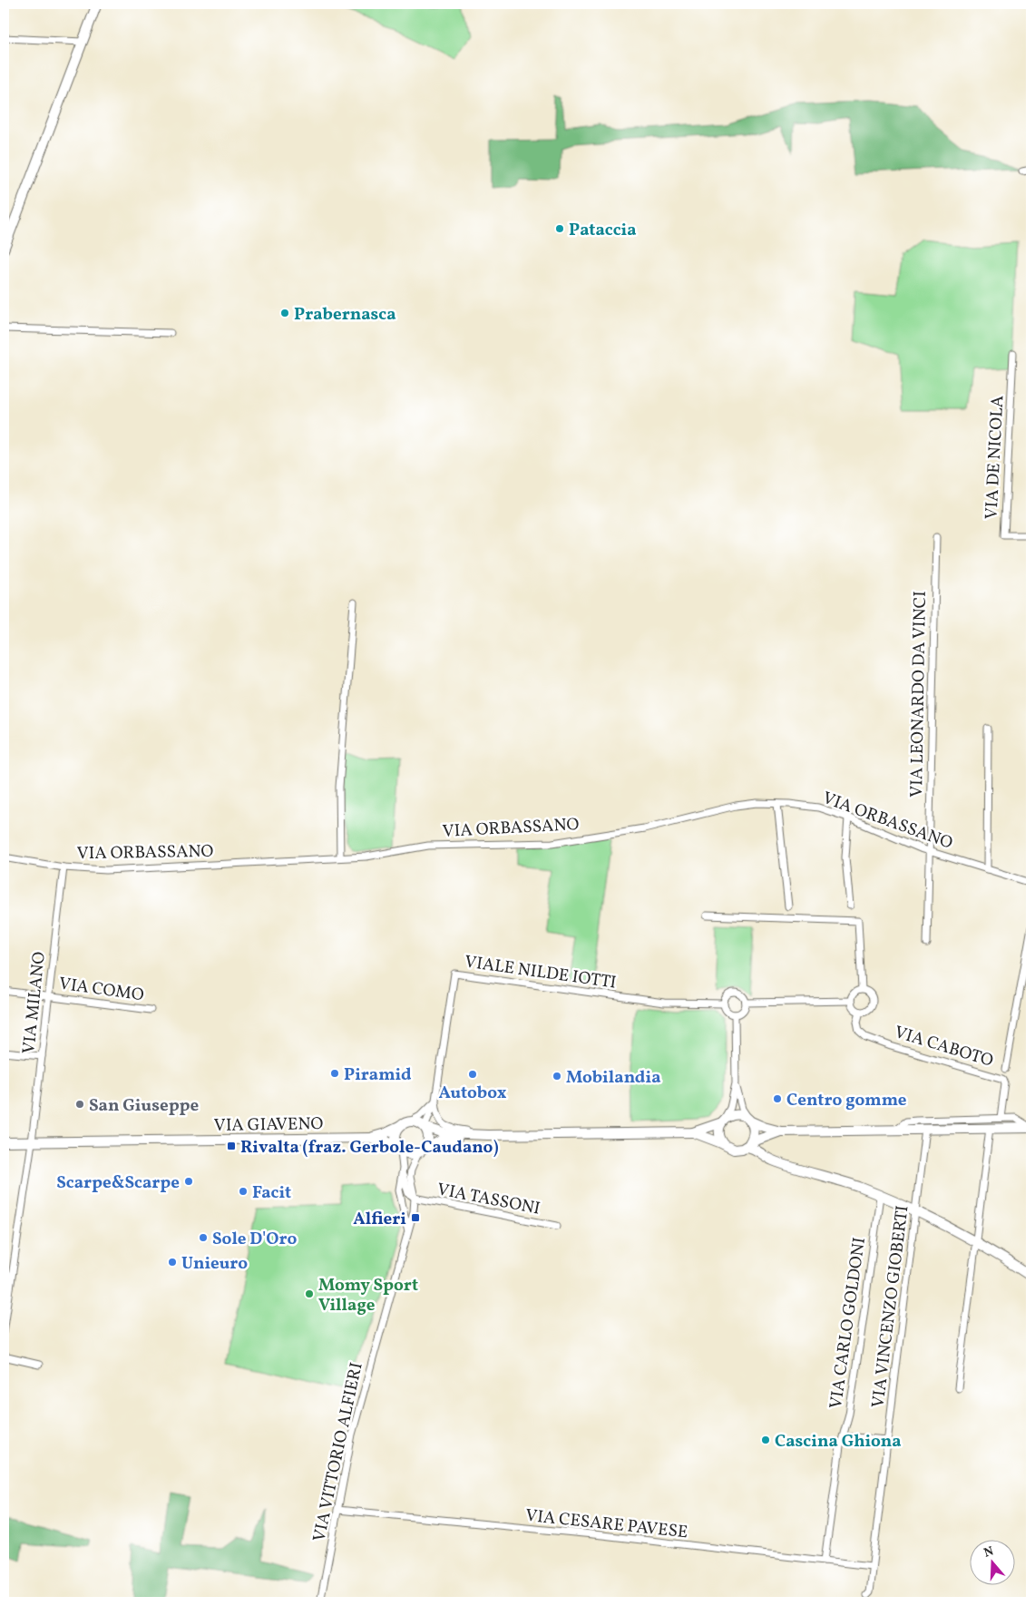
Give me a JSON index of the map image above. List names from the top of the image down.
{
  "streets": {
    "main road": ["VIA GIAVENO"],
    "street": [
      "VIA DE NICOLA",
      "VIA LEONARDO DA VINCI",
      "VIA ORBASSANO",
      "VIALE NILDE IOTTI",
      "VIA COMO",
      "VIA MILANO",
      "VIA CABOTO",
      "VIA TASSONI",
      "VIA VINCENZO GIOBERTI",
      "VIA CARLO GOLDONI",
      "VIA VITTORIO ALFIERI",
      "VIA CESARE PAVESE"
    ]
  },
  "crossings": [
    ["VIA LEONARDO DA VINCI", "VIA ORBASSANO"],
    ["VIA ORBASSANO", "VIA MILANO"],
    ["VIA COMO", "VIA MILANO"],
    ["VIA MILANO", "VIA GIAVENO"],
    ["VIA GIAVENO", "VIA VITTORIO ALFIERI"],
    ["VIA TASSONI", "VIA VITTORIO ALFIERI"],
    ["VIA VINCENZO GIOBERTI", "VIA CESARE PAVESE"],
    ["VIA CARLO GOLDONI", "VIA CESARE PAVESE"],
    ["VIA VITTORIO ALFIERI", "VIA CESARE PAVESE"]
  ],
  "places": {
    "other": [
      "Pataccia",
      "Prabernasca",
      "Piramid",
      "Autobox",
      "Mobilandia",
      "Centro gomme",
      "San Giuseppe",
      "Scarpe&Scarpe",
      "Facit",
      "Sole D'Oro",
      "Unieuro",
      "Momy Sport Village",
      "Cascina Ghiona"
    ],
    "transit": ["Rivalta (fraz. Gerbole-Caudano)", "Alfieri"]
  },
  "north": "top"
}
